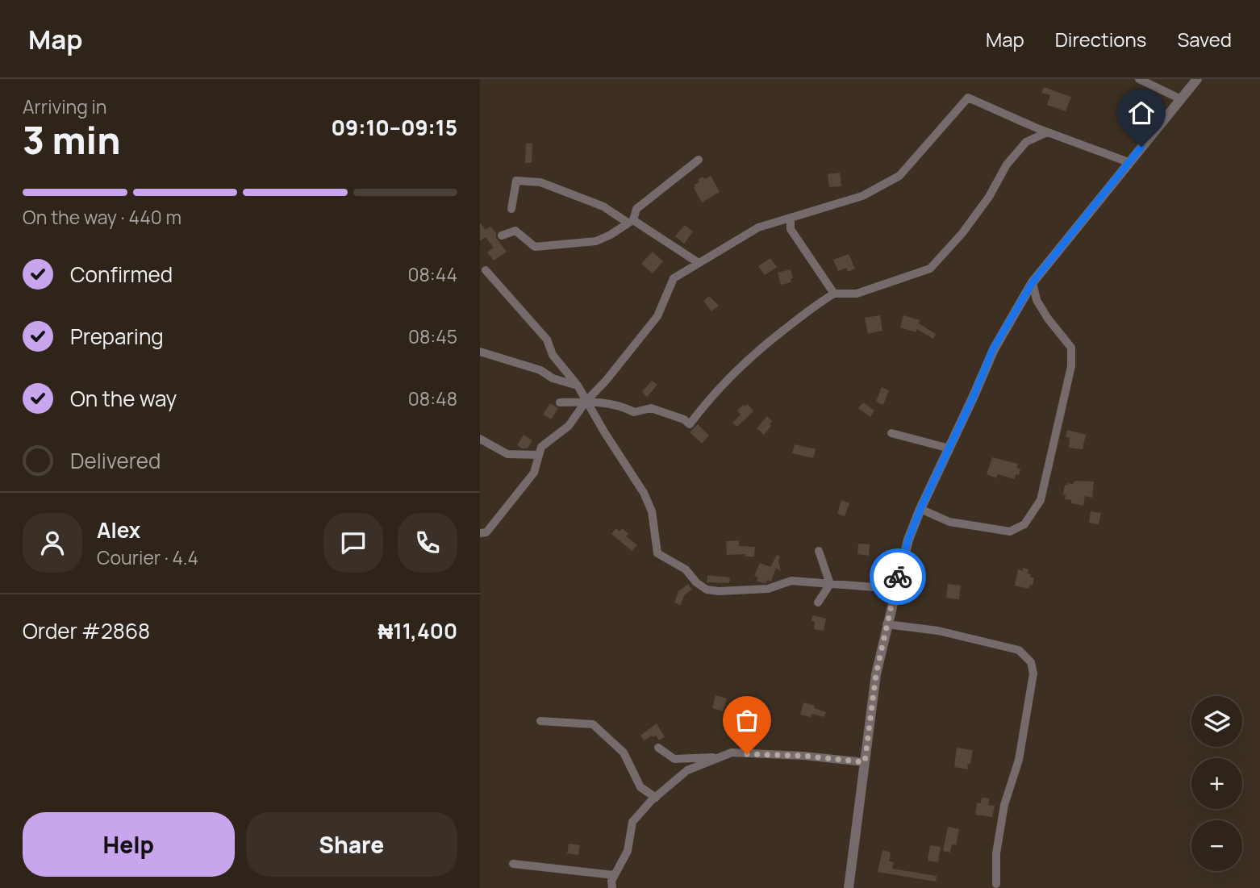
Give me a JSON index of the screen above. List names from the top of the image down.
{
  "page": {
    "header": "Map",
    "nav": ["Map", "Directions", "Saved"],
    "heading": ["3 min", "Arriving in", "09:10–09:15"],
    "panel": [
      "Alex",
      "Courier · 4.4",
      "Order #2868",
      "₦11,400"
    ],
    "bar": "On the way · 440 m",
    "list": [
      ["Confirmed", "08:44"],
      ["Preparing", "08:45"],
      ["On the way", "08:48"],
      "Delivered"
    ],
    "map_buttons": ["+", "−"],
    "buttons": ["Help", "Share"]
  }
}
